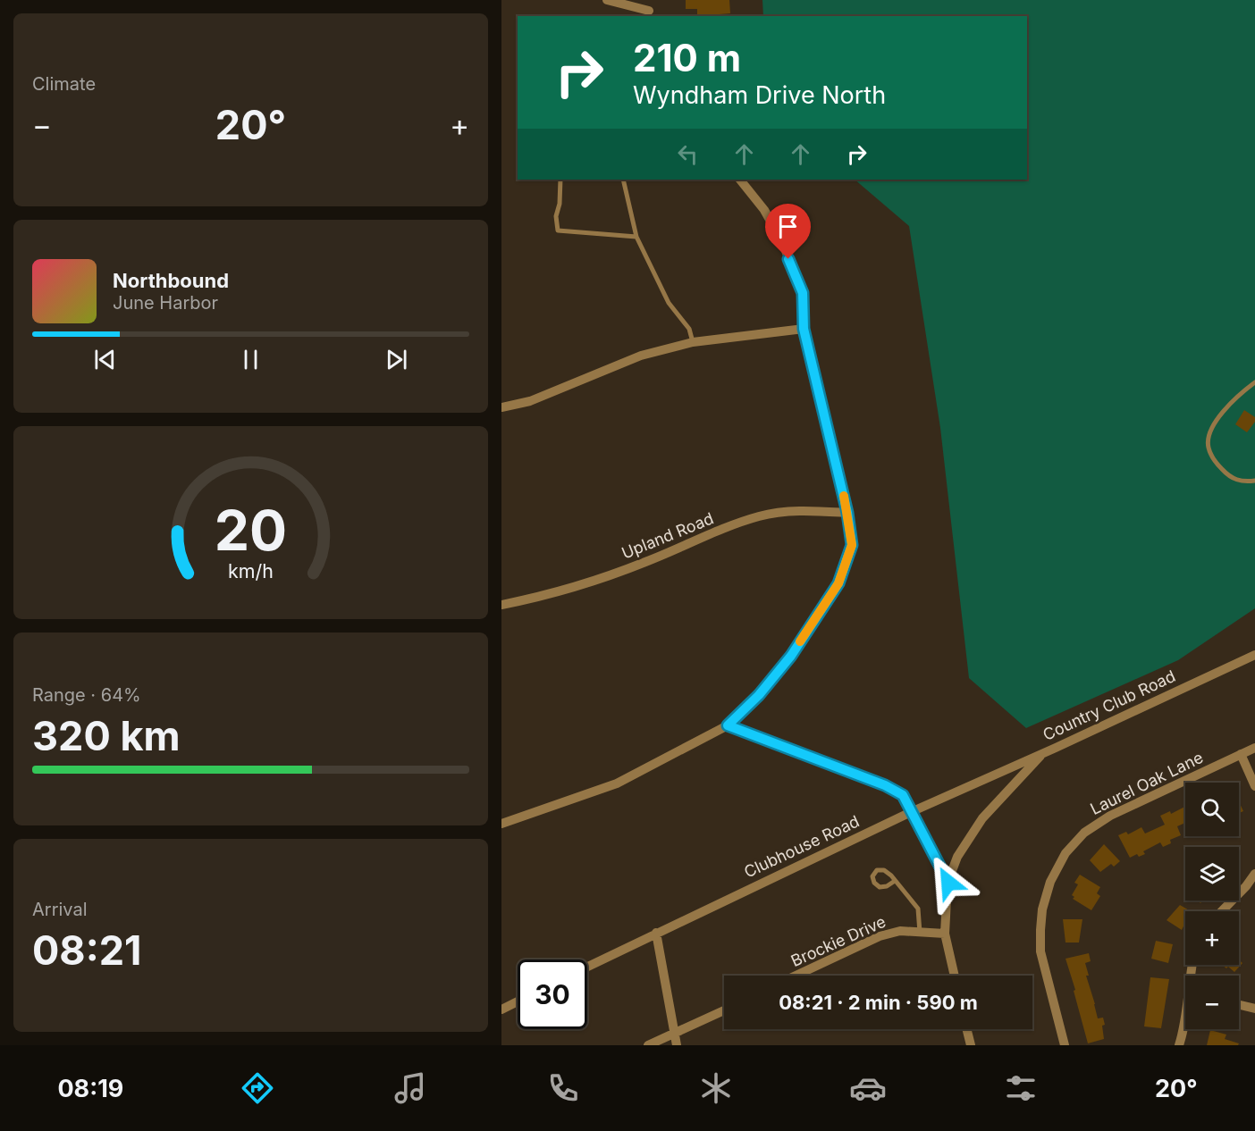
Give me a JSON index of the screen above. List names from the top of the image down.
{
  "streets": {
    "street": [
      "Upland Road",
      "Country Club Road",
      "Laurel Oak Lane",
      "Clubhouse Road",
      "Brockie Drive"
    ]
  },
  "crossings": [
    ["Country Club Road", "Clubhouse Road"],
    ["Country Club Road", "Brockie Drive"]
  ],
  "page": {
    "tile": [
      "Climate",
      ["Range · 64%", "320 km"],
      ["Arrival", "08:21"]
    ],
    "turn": ["210 m", "Wyndham Drive North"],
    "heat": ["−", "20°", "+"],
    "song": ["Northbound", "June Harbor"],
    "map_buttons": ["+", "−"],
    "limit": "30",
    "trip": "08:21 · 2 min · 590 m",
    "tabs": ["08:19", "20°"],
    "gauge": ["20", "km/h"]
  }
}
